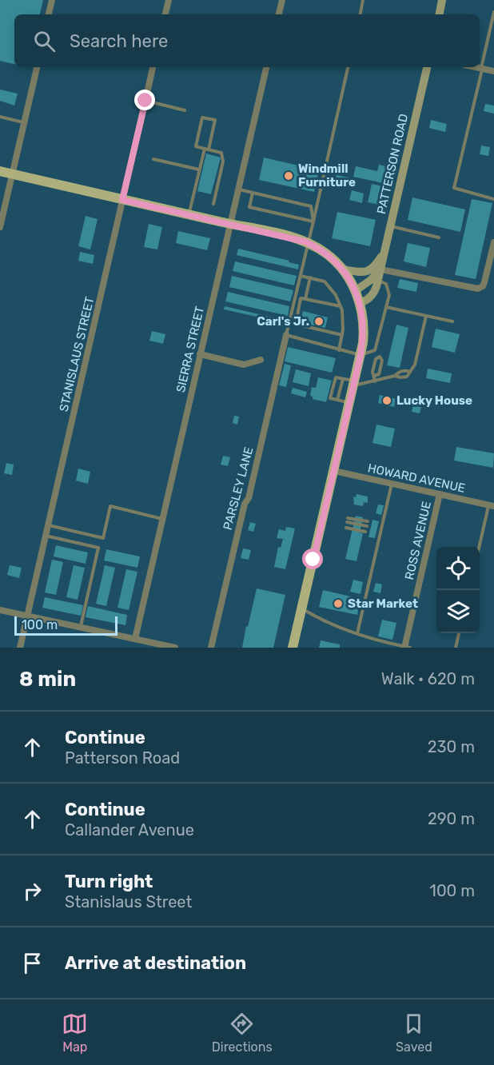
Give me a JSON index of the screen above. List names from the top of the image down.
{
  "streets": {
    "main road": ["PATTERSON ROAD"],
    "street": [
      "SIERRA STREET",
      "STANISLAUS STREET",
      "HOWARD AVENUE",
      "PARSLEY LANE",
      "ROSS AVENUE"
    ]
  },
  "crossings": [
    ["HOWARD AVENUE", "ROSS AVENUE"]
  ],
  "places": [
    "Windmill Furniture",
    "Carl's Jr.",
    "Lucky House",
    "Star Market"
  ],
  "scale_bar": "100 m",
  "page": {
    "search": "Search here",
    "scale": "100 m",
    "heading": ["8 min", "Walk · 620 m"],
    "list": [
      ["Continue", "Patterson Road", "230 m"],
      ["Continue", "Callander Avenue", "290 m"],
      ["Turn right", "Stanislaus Street", "100 m"],
      "Arrive at destination"
    ],
    "nav": ["Map", "Directions", "Saved"]
  }
}
